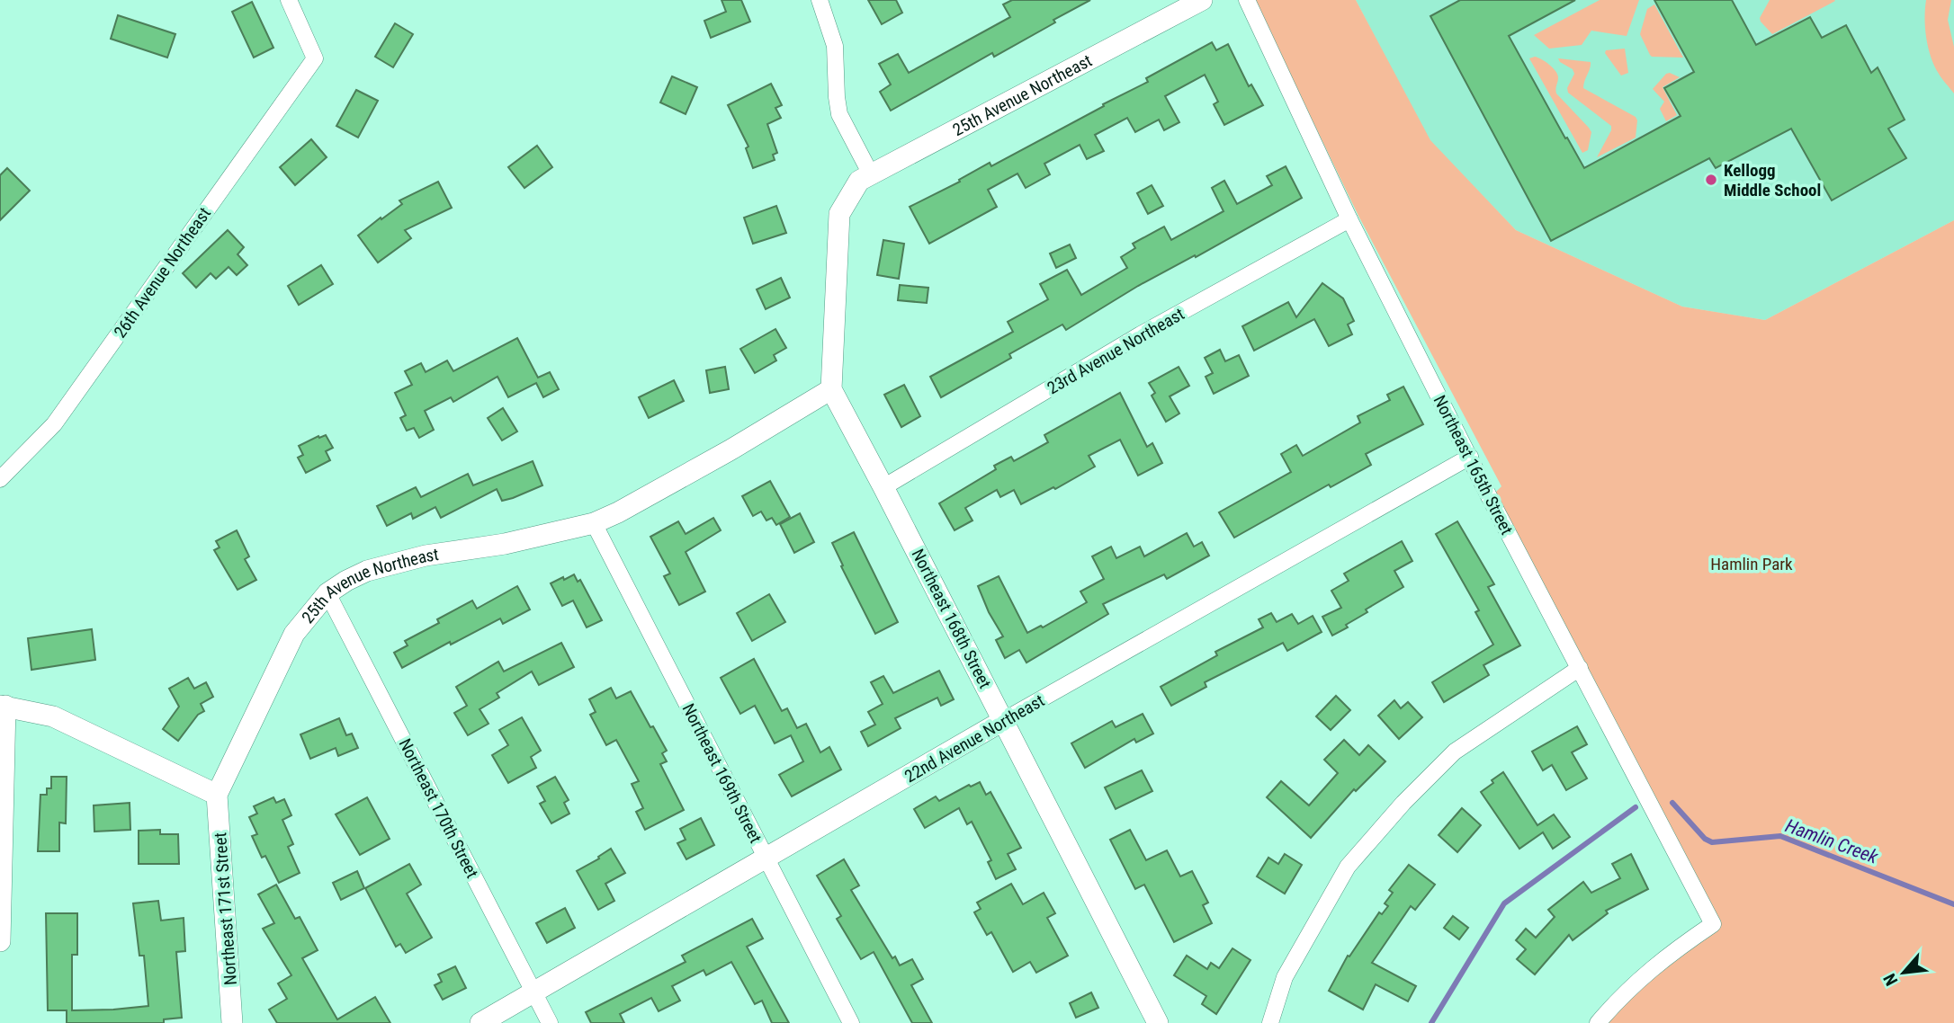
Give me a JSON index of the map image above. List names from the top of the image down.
{
  "streets": {
    "street": [
      "25th Avenue Northeast",
      "26th Avenue Northeast",
      "23rd Avenue Northeast",
      "Northeast 165th Street",
      "Northeast 168th Street",
      "22nd Avenue Northeast",
      "Northeast 169th Street",
      "Northeast 170th Street",
      "Northeast 171st Street"
    ]
  },
  "crossings": [
    ["25th Avenue Northeast", "Northeast 168th Street"],
    ["25th Avenue Northeast", "Northeast 169th Street"],
    ["25th Avenue Northeast", "Northeast 170th Street"],
    ["25th Avenue Northeast", "Northeast 171st Street"],
    ["23rd Avenue Northeast", "Northeast 165th Street"],
    ["23rd Avenue Northeast", "Northeast 168th Street"],
    ["Northeast 165th Street", "22nd Avenue Northeast"],
    ["Northeast 168th Street", "22nd Avenue Northeast"],
    ["22nd Avenue Northeast", "Northeast 169th Street"],
    ["22nd Avenue Northeast", "Northeast 170th Street"]
  ],
  "water": ["Hamlin Creek"],
  "parks": ["Hamlin Park"],
  "places": ["Kellogg Middle School"],
  "north": "bottom left"
}
